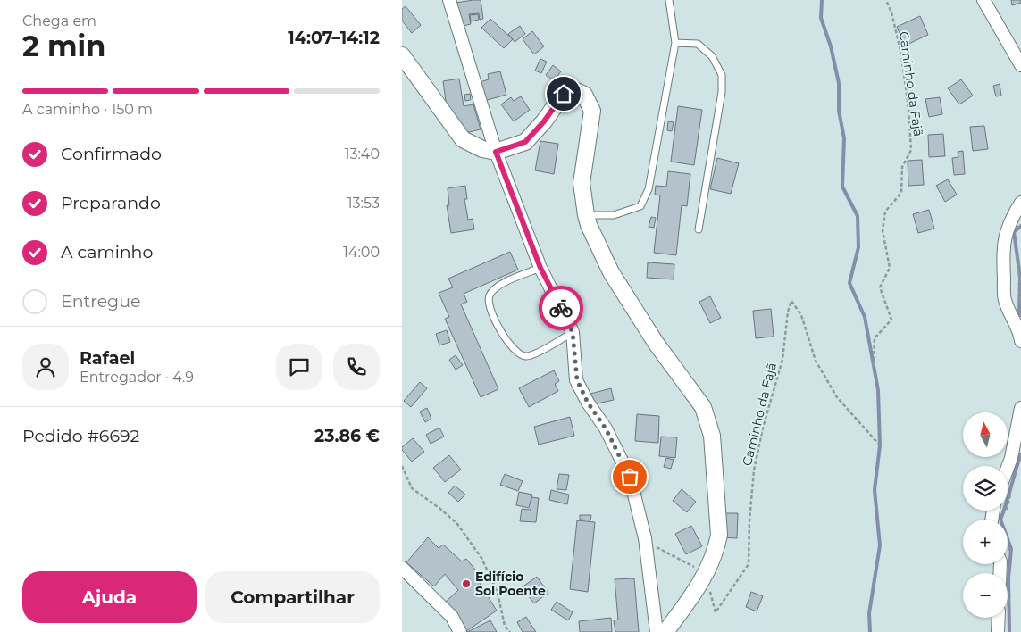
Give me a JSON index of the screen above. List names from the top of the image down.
{
  "streets": {
    "path": ["Caminho da Fajã"]
  },
  "places": ["Edifício Sol Poente"],
  "north": "top",
  "page": {
    "heading": ["2 min", "Chega em", "14:07–14:12"],
    "panel": [
      "Rafael",
      "Entregador · 4.9",
      "Pedido #6692",
      "23.86 €"
    ],
    "bar": "A caminho · 150 m",
    "list": [
      ["Confirmado", "13:40"],
      ["Preparando", "13:53"],
      ["A caminho", "14:00"],
      "Entregue"
    ],
    "map_buttons": ["+", "−"],
    "buttons": ["Ajuda", "Compartilhar"]
  }
}
